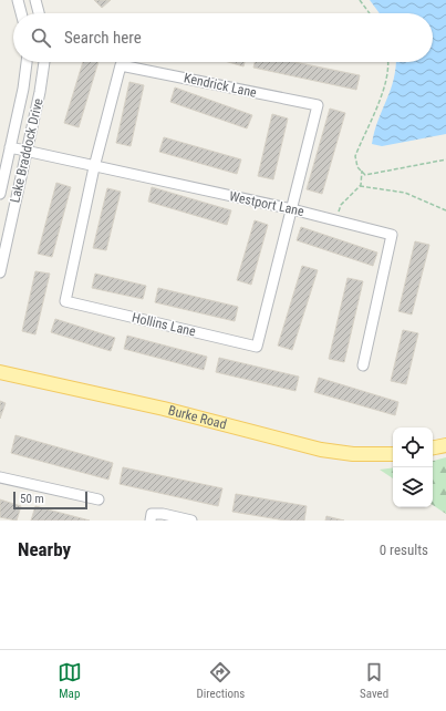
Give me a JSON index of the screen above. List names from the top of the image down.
{
  "streets": {
    "main road": ["Burke Road"],
    "street": [
      "Kendrick Lane",
      "Lake Braddock Drive",
      "Westport Lane",
      "Hollins Lane"
    ]
  },
  "crossings": [
    ["Kendrick Lane", "Westport Lane"],
    ["Kendrick Lane", "Hollins Lane"],
    ["Lake Braddock Drive", "Westport Lane"],
    ["Westport Lane", "Hollins Lane"]
  ],
  "scale_bar": "50 m",
  "page": {
    "search": "Search here",
    "scale": "50 m",
    "heading": ["Nearby", "0 results"],
    "nav": ["Map", "Directions", "Saved"]
  }
}
